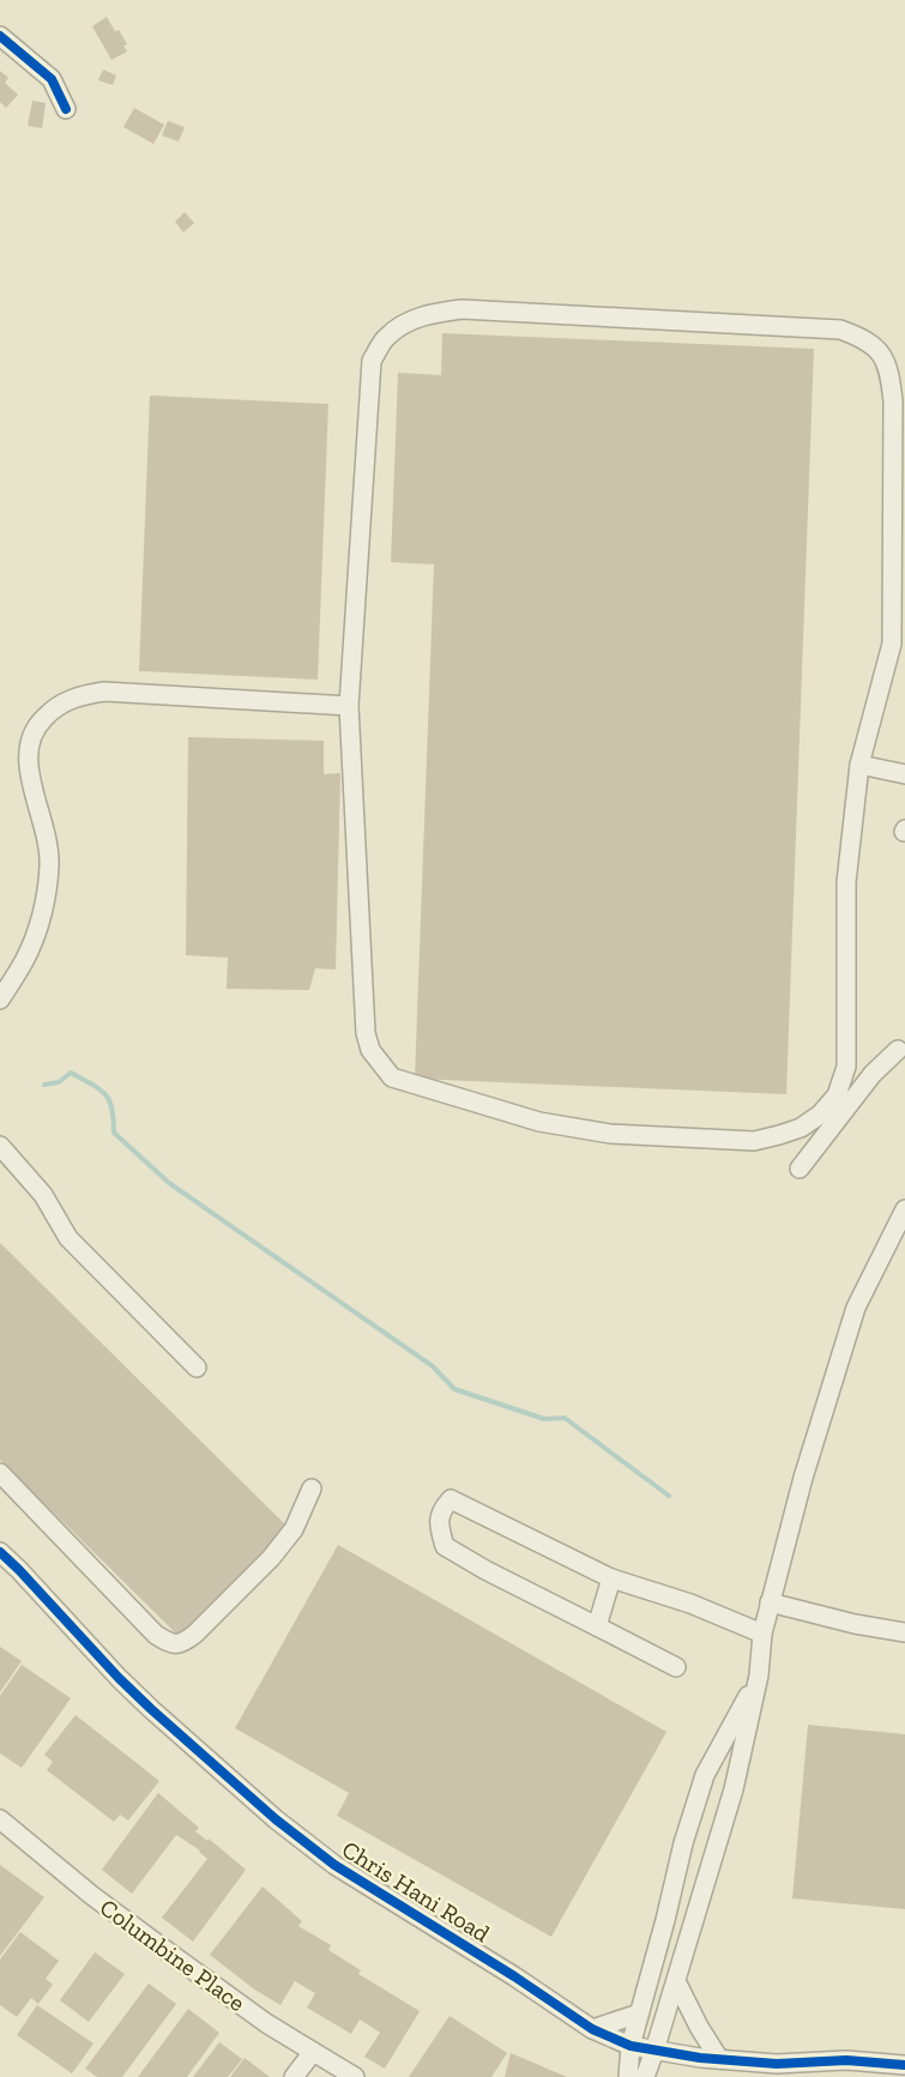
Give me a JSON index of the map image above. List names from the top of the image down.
{
  "streets": {
    "street": ["Chris Hani Road", "Columbine Place"]
  }
}
